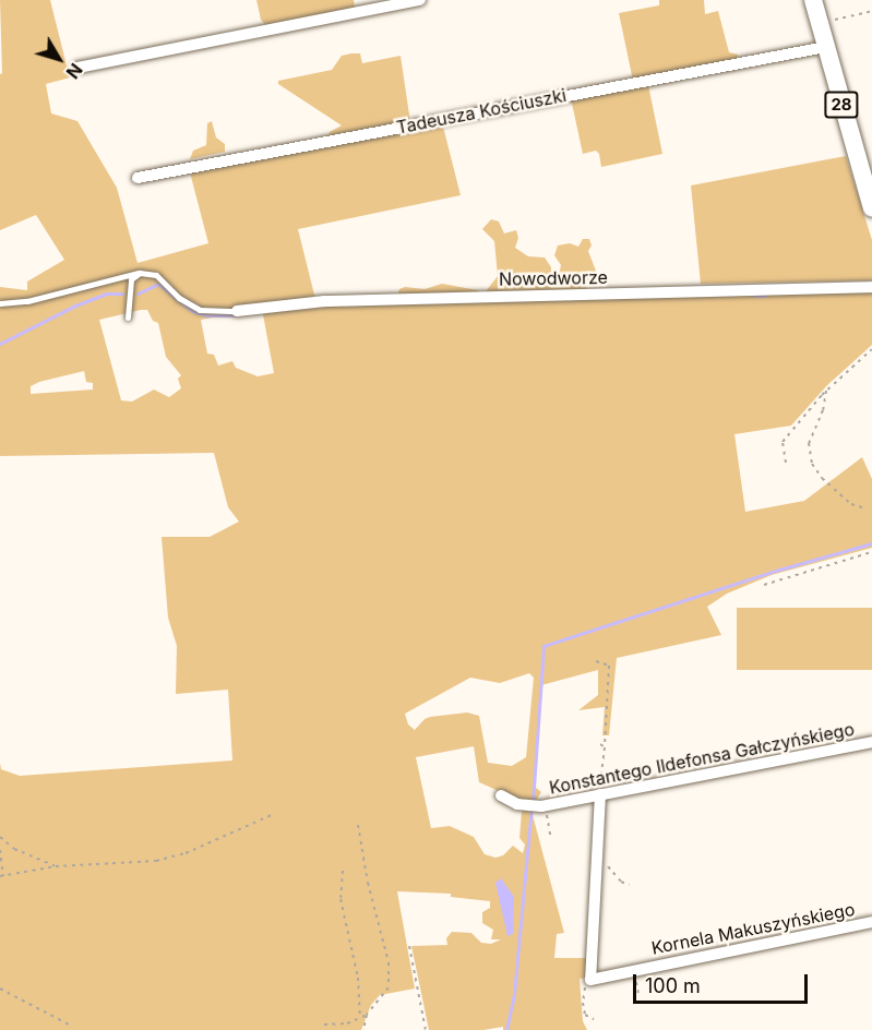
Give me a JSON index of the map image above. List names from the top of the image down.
{
  "streets": {
    "main road": ["28"],
    "street": [
      "Tadeusza Kościuszki",
      "Nowodworze",
      "Konstantego Ildefonsa Gałczyńskiego",
      "Kornela Makuszyńskiego"
    ]
  },
  "crossings": [
    ["28", "Tadeusza Kościuszki"]
  ],
  "scale_bar": "100 m",
  "north": "bottom right"
}
